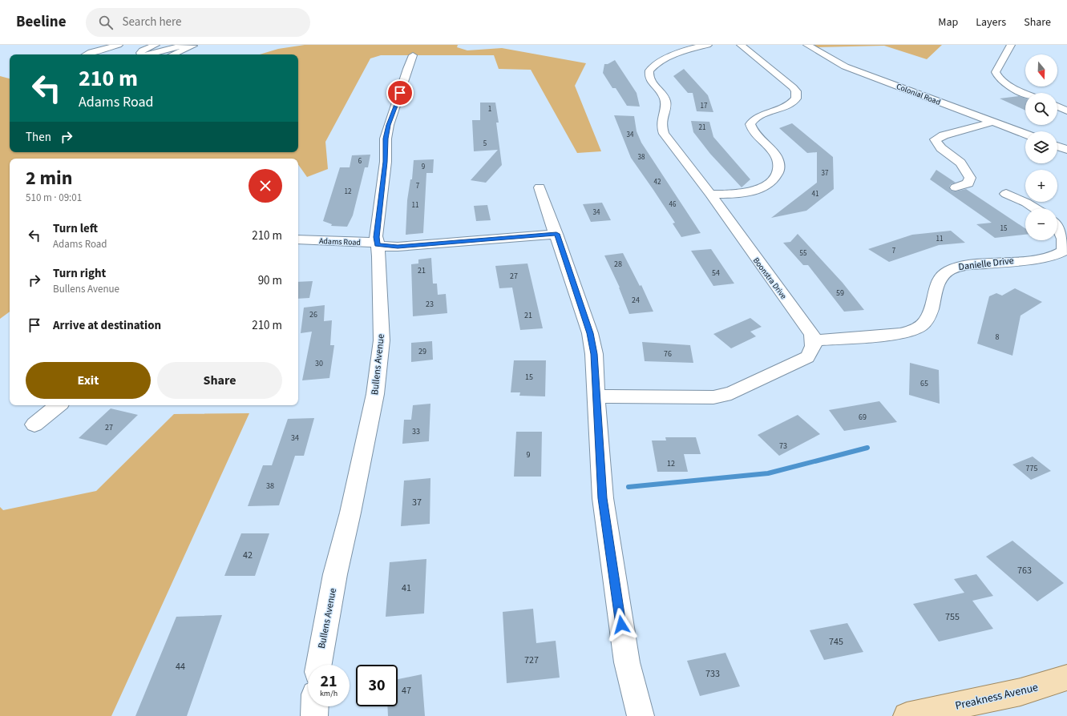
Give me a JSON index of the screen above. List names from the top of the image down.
{
  "streets": {
    "main road": ["Preakness Avenue"],
    "street": [
      "Colonial Road",
      "Adams Road",
      "Danielle Drive",
      "Boonstra Drive",
      "Bullens Avenue"
    ]
  },
  "crossings": [
    ["Adams Road", "Bullens Avenue"],
    ["Danielle Drive", "Boonstra Drive"]
  ],
  "house_numbers": [
    "17",
    "1",
    "21",
    "34",
    "5",
    "38",
    "6",
    "9",
    "37",
    "42",
    "7",
    "12",
    "41",
    "46",
    "11",
    "34",
    "15",
    "11",
    "7",
    "55",
    "28",
    "21",
    "54",
    "27",
    "59",
    "24",
    "23",
    "26",
    "21",
    "8",
    "29",
    "76",
    "30",
    "15",
    "65",
    "69",
    "27",
    "33",
    "34",
    "73",
    "9",
    "12",
    "775",
    "38",
    "37",
    "42",
    "763",
    "41",
    "755",
    "745",
    "727",
    "44",
    "733",
    "47"
  ],
  "north": "bottom",
  "page": {
    "header": "Beeline",
    "search": "Search here",
    "nav": ["Map", "Layers", "Share"],
    "map_buttons": ["+", "−"],
    "turn": ["210 m", "Adams Road"],
    "then": "Then",
    "heading": ["2 min", "510 m · 09:01"],
    "list": [
      {
        "name": "Turn left",
        "note": "Adams Road",
        "value": "210 m"
      },
      {
        "name": "Turn right",
        "note": "Bullens Avenue",
        "value": "90 m"
      },
      {
        "name": "Arrive at destination",
        "value": "210 m"
      }
    ],
    "buttons": ["Exit", "Share"],
    "speed": "21 km/h",
    "limit": "30"
  }
}
